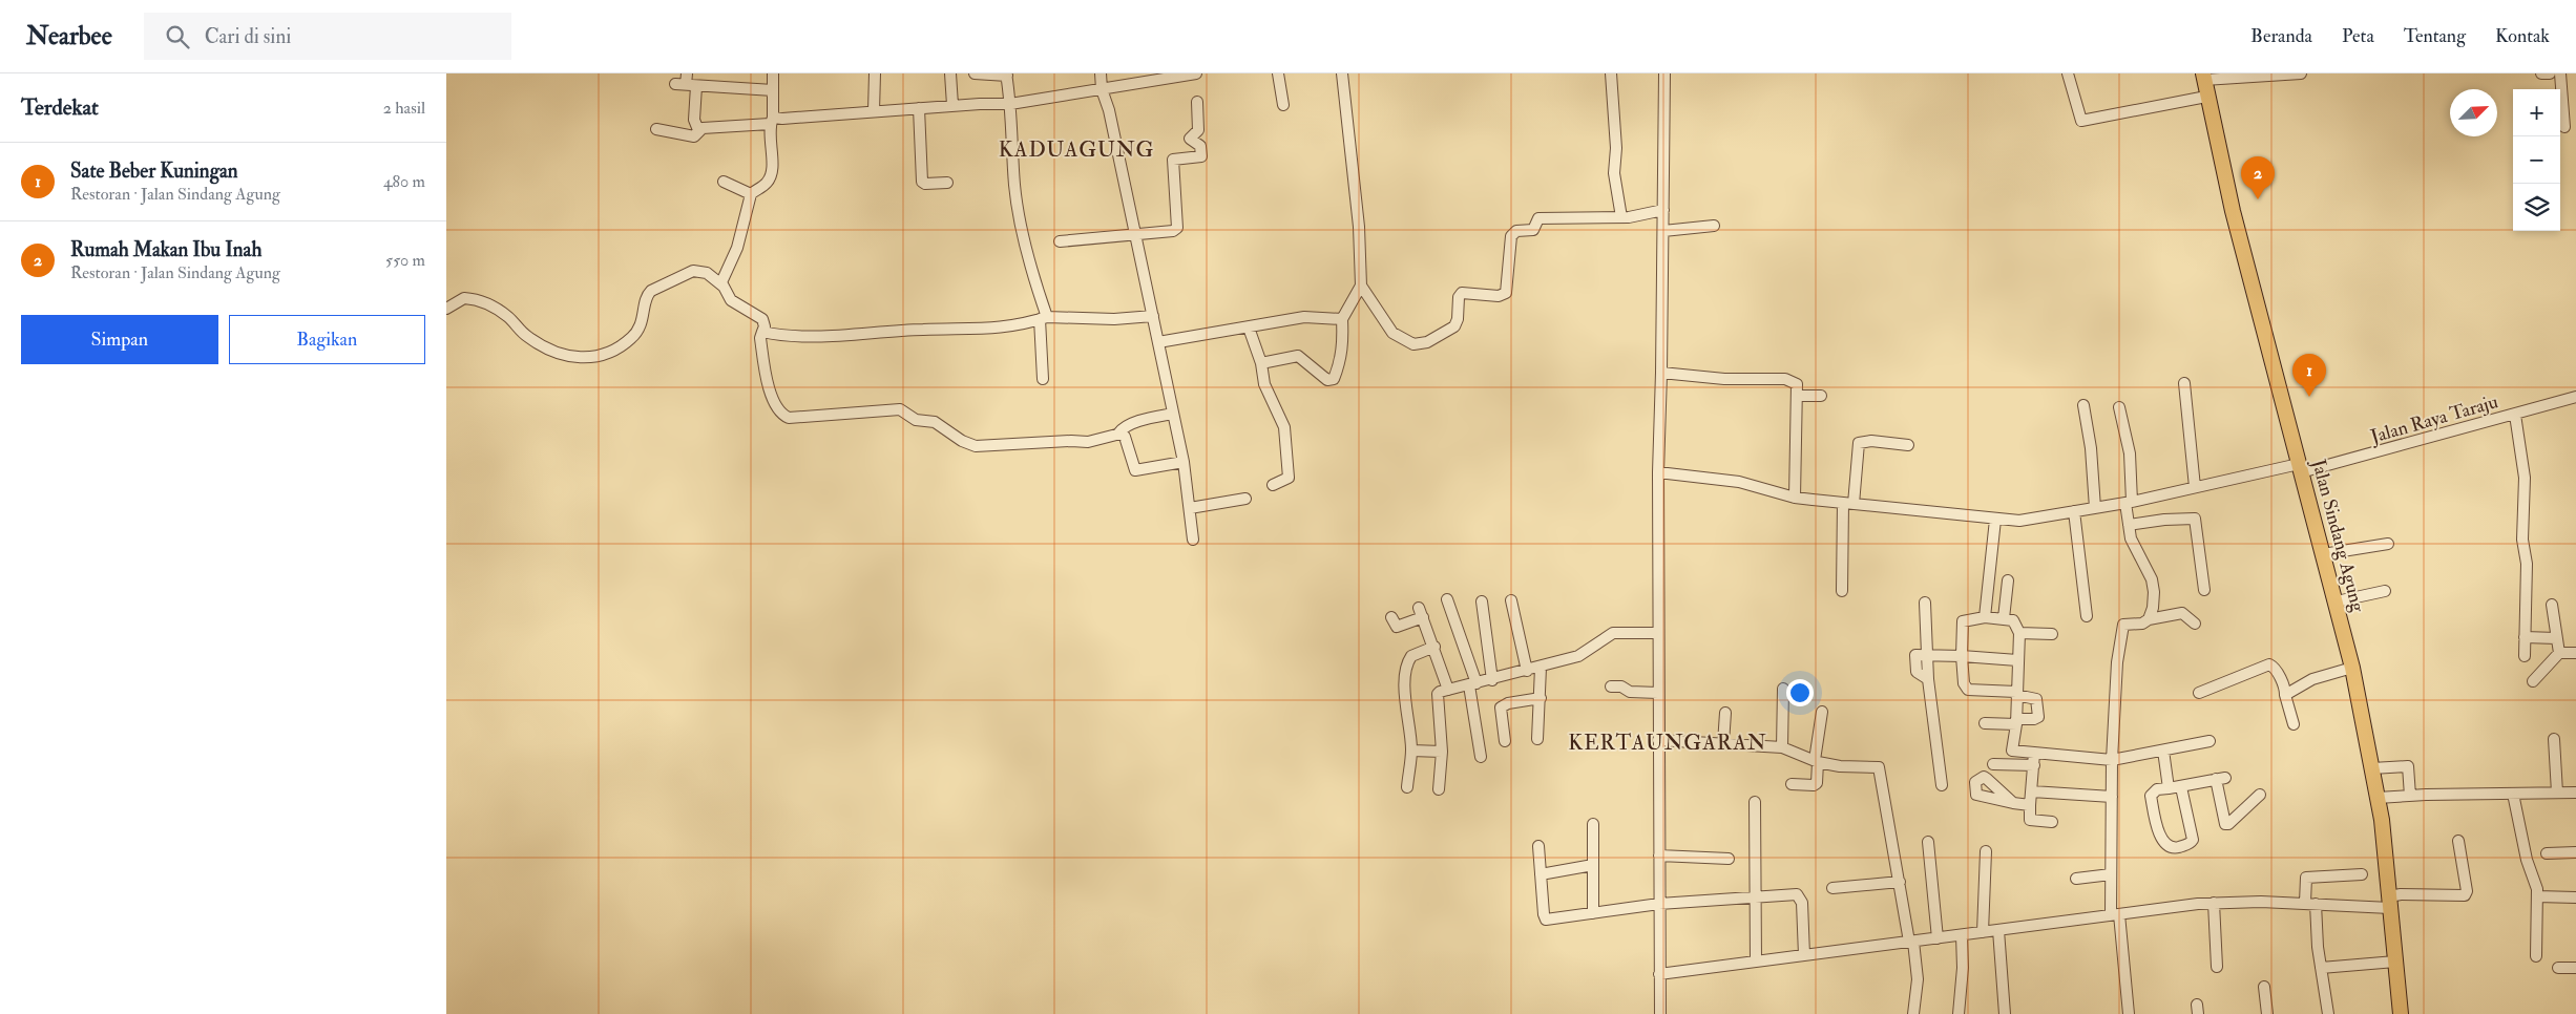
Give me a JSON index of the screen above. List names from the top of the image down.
{
  "streets": {
    "main road": ["Jalan Sindang Agung"],
    "street": ["Jalan Raya Taraju"]
  },
  "crossings": [
    ["Jalan Raya Taraju", "Jalan Sindang Agung"]
  ],
  "districts": ["KADUAGUNG", "KERTAUNGARAN"],
  "north": "top right",
  "page": {
    "header": "Nearbee",
    "search": "Cari di sini",
    "nav": [
      "Beranda",
      "Peta",
      "Tentang",
      "Kontak"
    ],
    "heading": ["Terdekat", "2 hasil"],
    "map_buttons": ["+", "−"],
    "list": [
      {
        "mark": "1",
        "name": "Sate Beber Kuningan",
        "note": "Restoran · Jalan Sindang Agung",
        "value": "480 m"
      },
      {
        "mark": "2",
        "name": "Rumah Makan Ibu Inah",
        "note": "Restoran · Jalan Sindang Agung",
        "value": "550 m"
      }
    ],
    "pins": ["2", "1"],
    "buttons": ["Simpan", "Bagikan"]
  }
}
